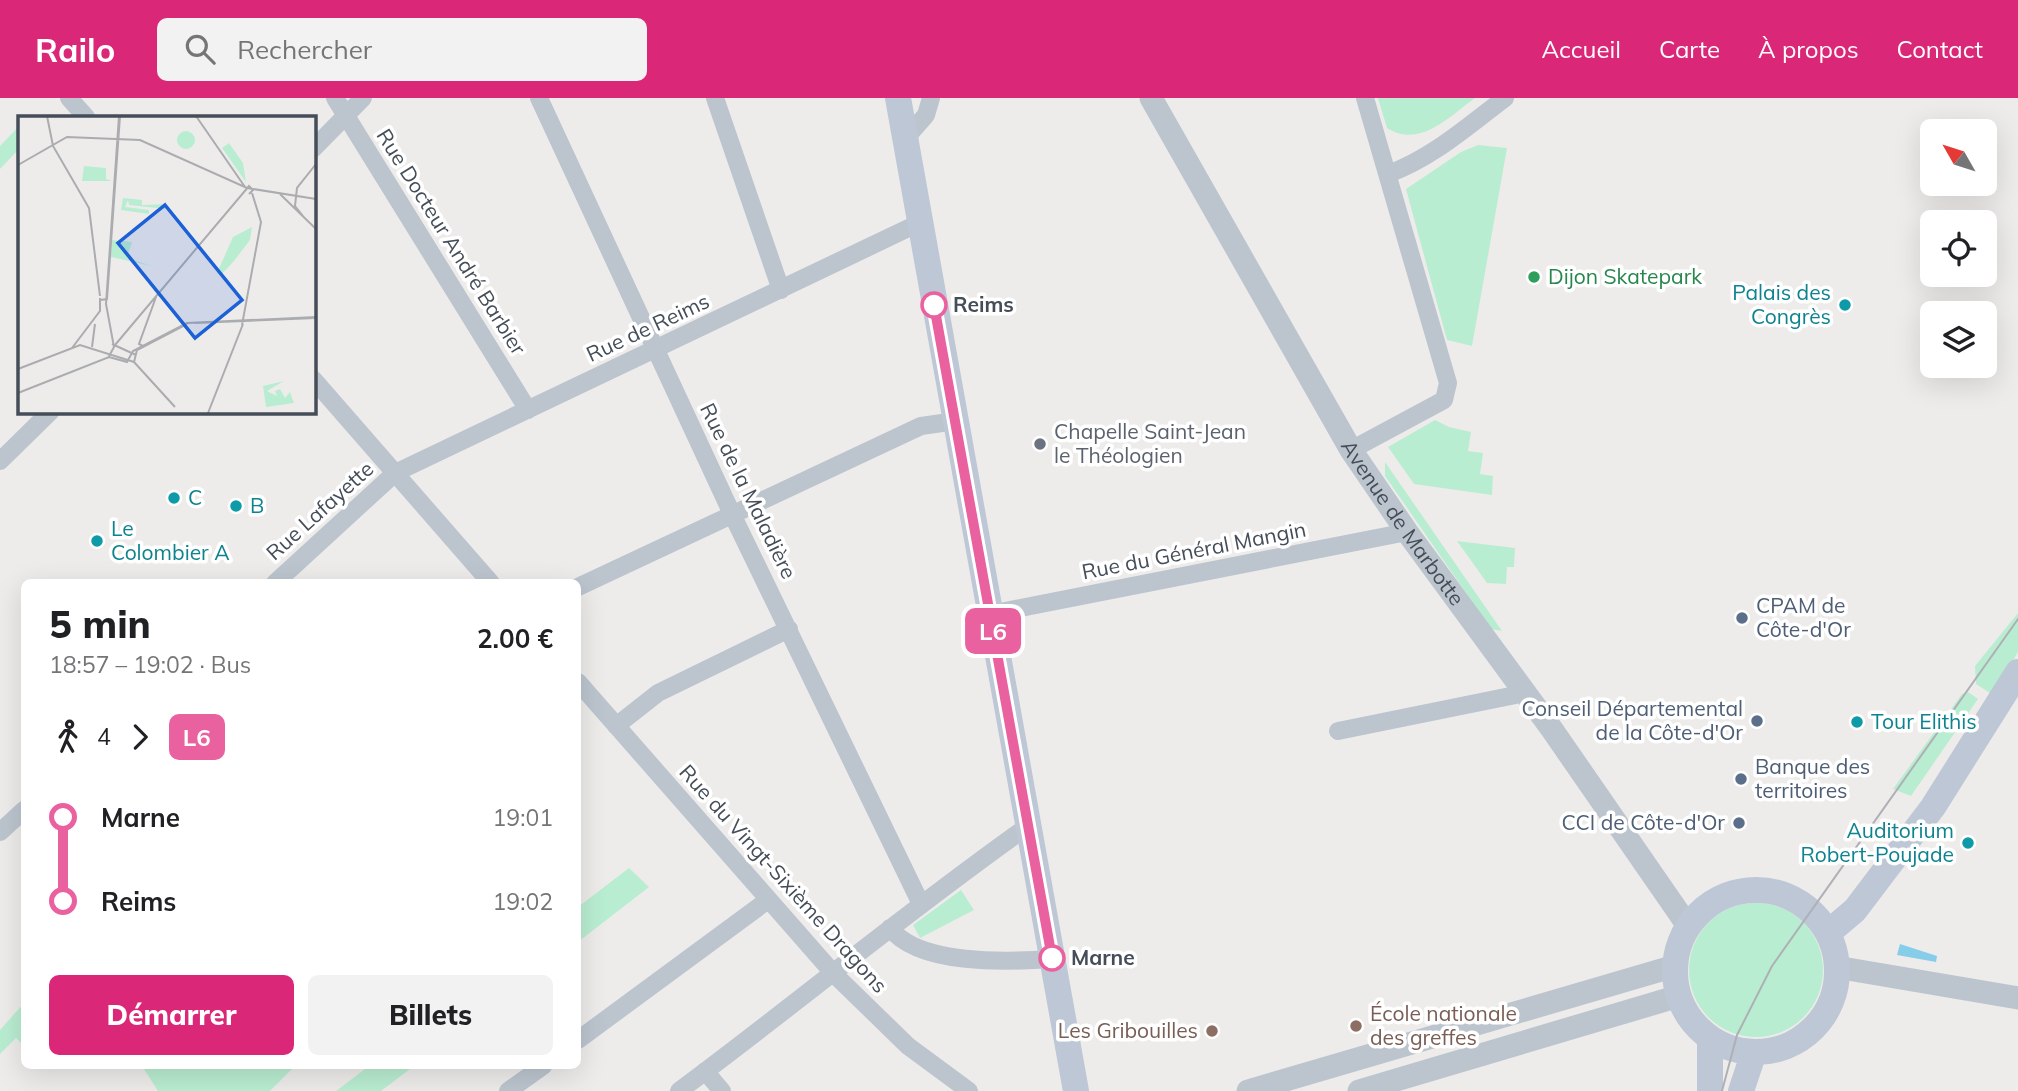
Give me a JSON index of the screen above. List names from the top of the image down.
{
  "streets": {
    "street": [
      "Rue Docteur André Barbier",
      "Rue de Reims",
      "Rue de la Maladière",
      "Rue Lafayette",
      "Avenue de Marbotte",
      "Rue du Général Mangin",
      "Rue du Vingt-Sixième Dragons"
    ]
  },
  "crossings": [
    ["Rue Docteur André Barbier", "Rue de Reims"],
    ["Rue de Reims", "Rue de la Maladière"],
    ["Rue de Reims", "Rue Lafayette"],
    ["Avenue de Marbotte", "Rue du Général Mangin"]
  ],
  "places": [
    "Dijon Skatepark",
    "Reims",
    "Palais des Congrès",
    "Chapelle Saint-Jean le Théologien",
    "C",
    "B",
    "Le Colombier A",
    "CPAM de Côte-d'Or",
    "Conseil Départemental de la Côte-d'Or",
    "Tour Elithis",
    "Banque des territoires",
    "CCI de Côte-d'Or",
    "Auditorium Robert-Poujade",
    "Marne",
    "École nationale des greffes",
    "Les Gribouilles"
  ],
  "lines": ["bus line L6"],
  "north": "top left",
  "page": {
    "header": "Railo",
    "search": "Rechercher",
    "nav": [
      "Accueil",
      "Carte",
      "À propos",
      "Contact"
    ],
    "on_map": "L6",
    "heading": ["5 min", "18:57 – 19:02 · Bus", "2.00 €"],
    "legs": ["4", "L6"],
    "list": [
      {
        "name": "Marne",
        "value": "19:01"
      },
      {
        "name": "Reims",
        "value": "19:02"
      }
    ],
    "buttons": ["Démarrer", "Billets"]
  }
}
